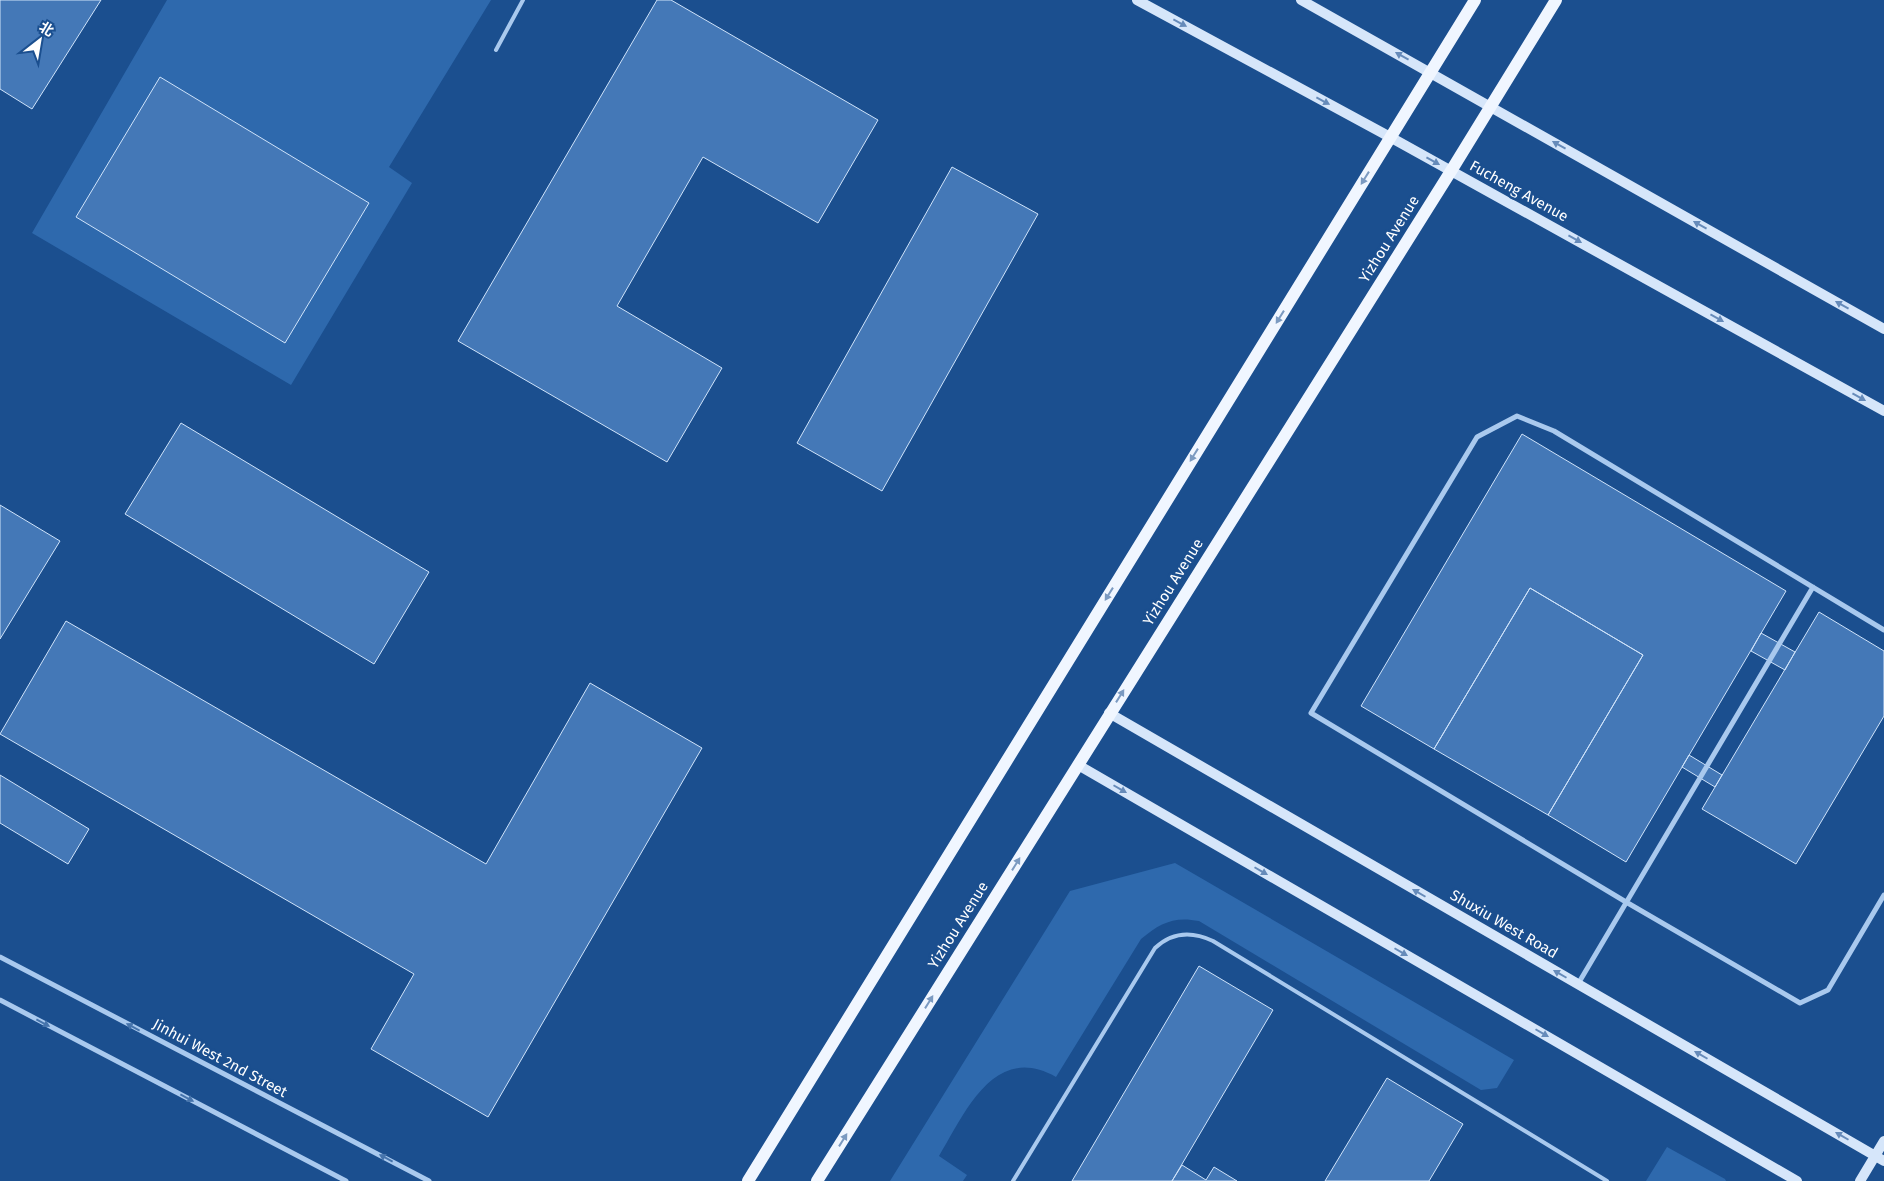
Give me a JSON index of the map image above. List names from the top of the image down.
{
  "streets": {
    "main road": ["Yizhou Avenue"],
    "street": ["Fucheng Avenue", "Shuxiu West Road", "Jinhui West 2nd Street"]
  },
  "crossings": [
    ["Fucheng Avenue", "Yizhou Avenue"],
    ["Yizhou Avenue", "Shuxiu West Road"]
  ],
  "north": "top right"
}
